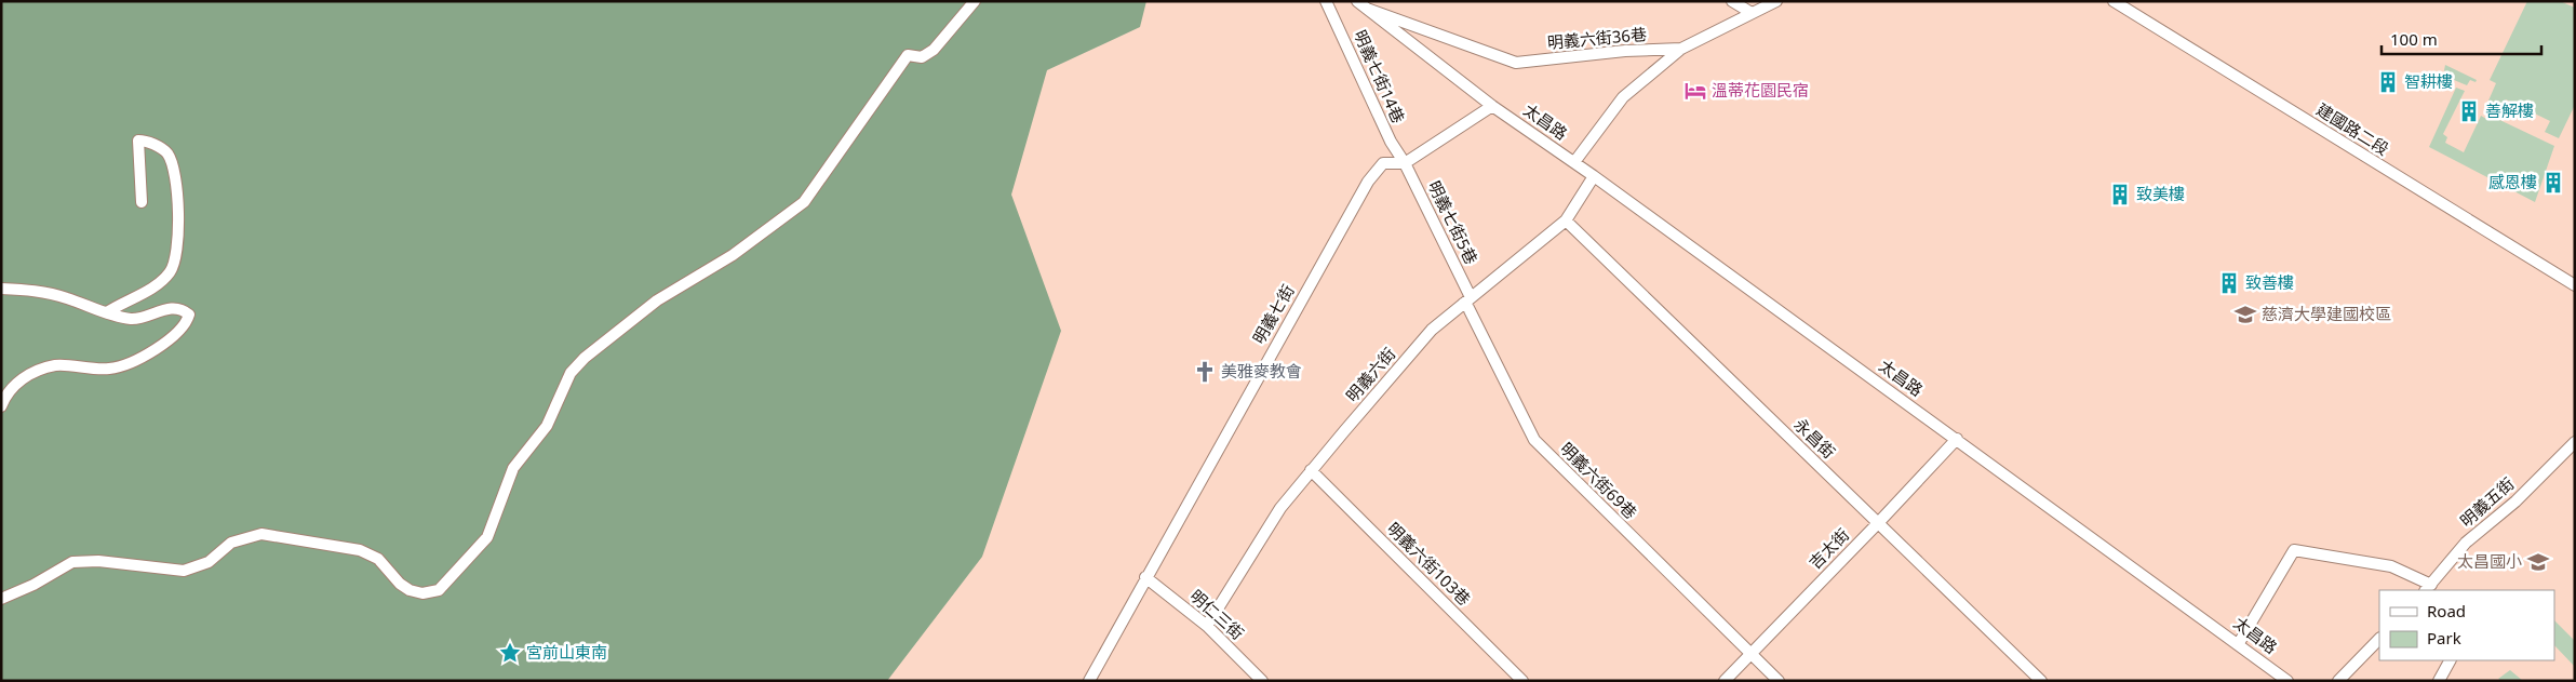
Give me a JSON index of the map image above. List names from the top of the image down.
{
  "streets": {
    "street": [
      "明義六街36巷",
      "明義七街14巷",
      "太昌路",
      "建國路二段",
      "明義七街5巷",
      "明義七街",
      "明義六街",
      "永昌街",
      "明義六街69巷",
      "明義五街",
      "吉太街",
      "明義六街103巷",
      "明仁三街"
    ]
  },
  "crossings": [
    ["明義六街36巷", "太昌路"],
    ["明義七街14巷", "明義七街5巷"],
    ["明義七街14巷", "明義七街"],
    ["太昌路", "明義七街"],
    ["太昌路", "明義六街"],
    ["太昌路", "吉太街"],
    ["明義七街5巷", "明義七街"],
    ["明義七街5巷", "明義六街"],
    ["明義七街5巷", "明義六街69巷"],
    ["明義七街", "明仁三街"],
    ["明義六街", "永昌街"],
    ["明義六街", "明義六街69巷"],
    ["明義六街", "明義六街103巷"],
    ["明義六街", "明仁三街"],
    ["永昌街", "吉太街"],
    ["明義六街69巷", "吉太街"]
  ],
  "places": {
    "building": [
      "智耕樓",
      "善解樓",
      "感恩樓",
      "致美樓",
      "致善樓"
    ],
    "hotel": ["溫蒂花園民宿"],
    "school or university": ["慈濟大學建國校區", "太昌國小"],
    "church": ["美雅麥教會"],
    "place": ["宮前山東南"]
  },
  "legend": ["Road", "Park"],
  "scale_bar": "100 m"
}
